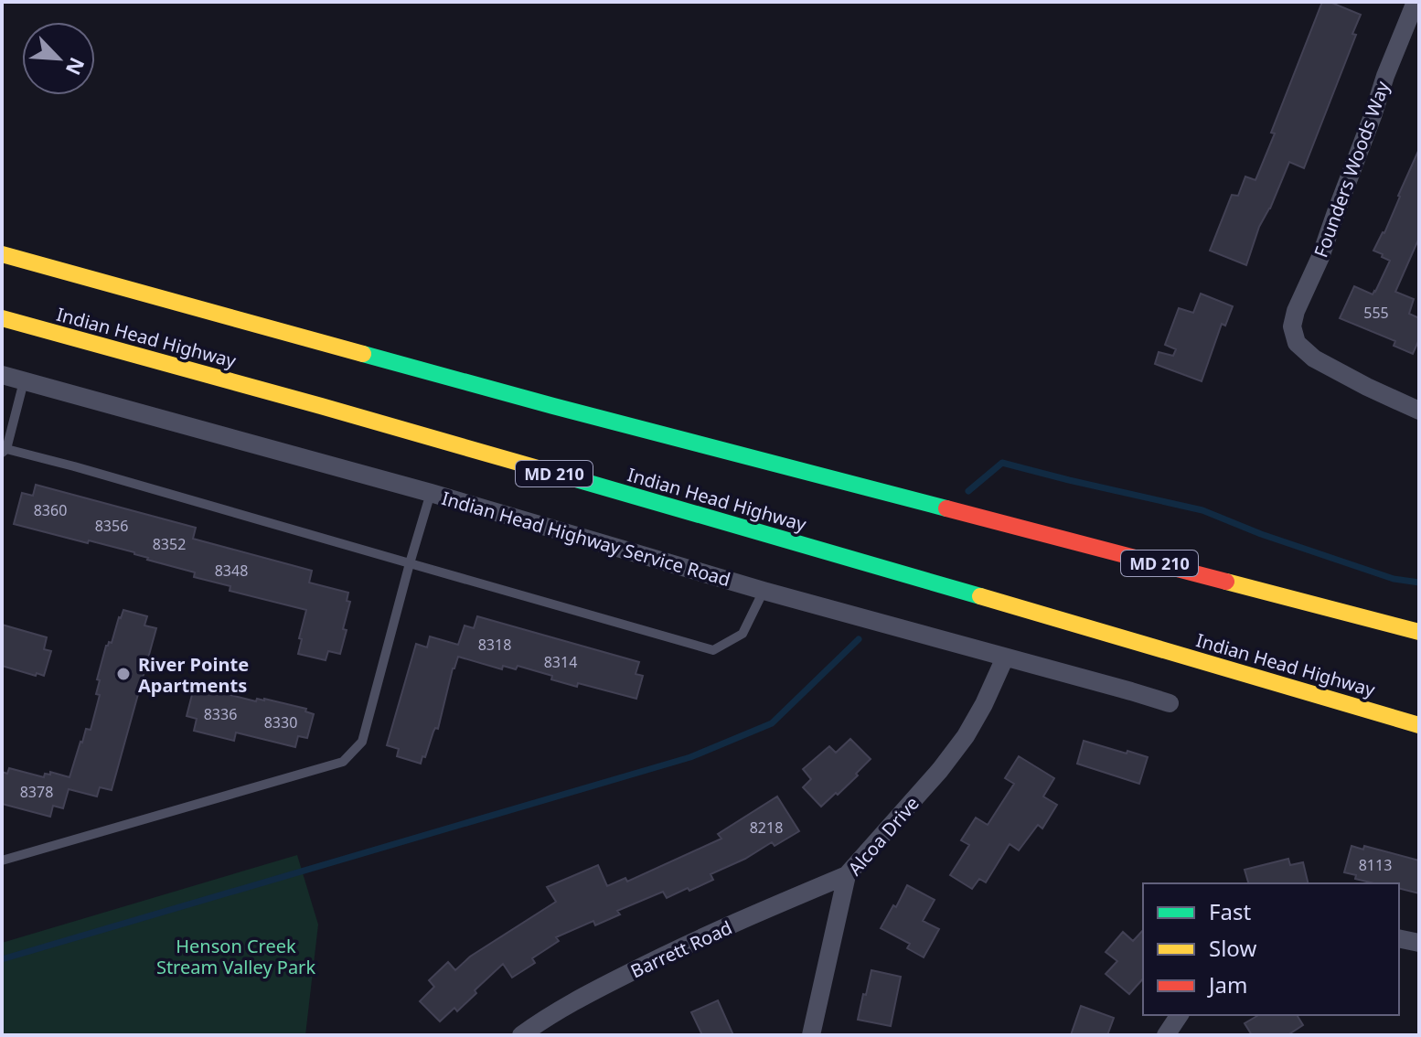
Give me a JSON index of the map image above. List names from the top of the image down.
{
  "streets": {
    "highway": ["Indian Head Highway", "MD 210"],
    "street": [
      "Founders Woods Way",
      "Indian Head Highway Service Road",
      "Alcoa Drive",
      "Barrett Road"
    ]
  },
  "crossings": [
    ["Indian Head Highway Service Road", "Alcoa Drive"],
    ["Alcoa Drive", "Barrett Road"]
  ],
  "parks": ["Henson Creek Stream Valley Park"],
  "places": ["River Pointe Apartments"],
  "house_numbers": [
    "555",
    "8360",
    "8356",
    "8352",
    "8348",
    "8318",
    "8314",
    "8336",
    "8330",
    "8378",
    "8218",
    "8113"
  ],
  "legend": ["Fast", "Slow", "Jam"],
  "north": "bottom right"
}
